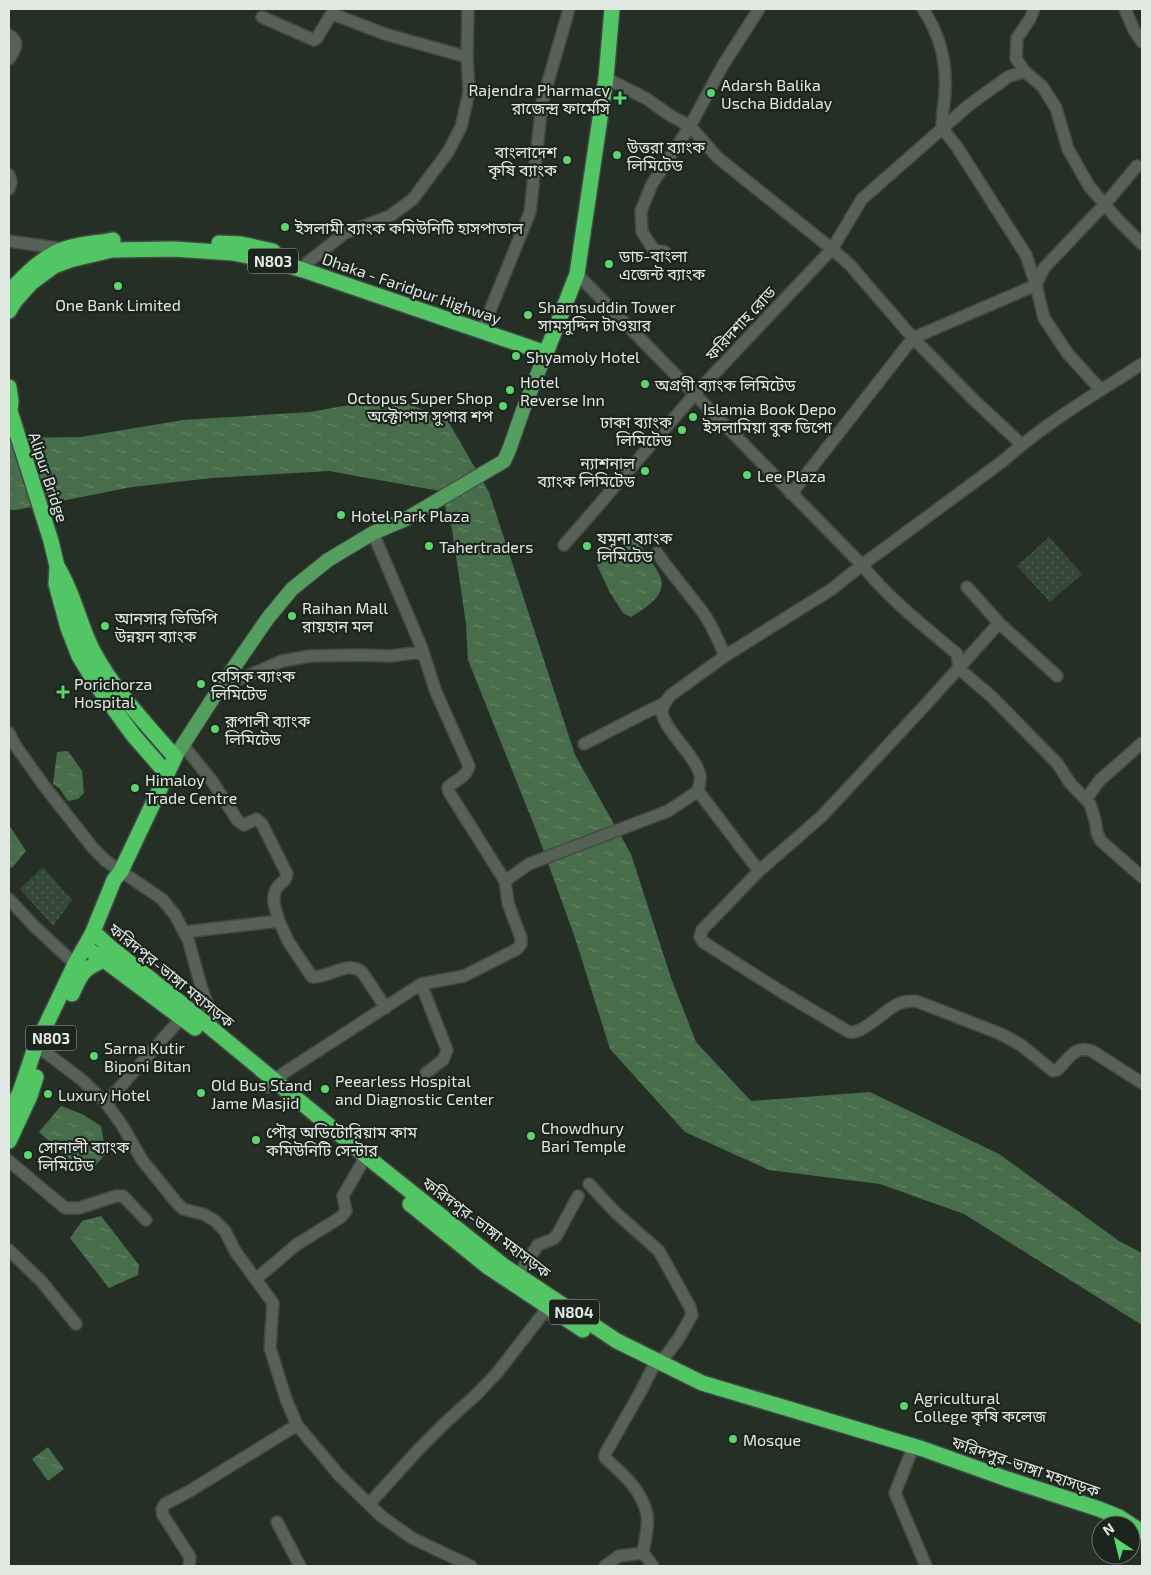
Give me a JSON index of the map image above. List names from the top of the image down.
{
  "streets": {
    "highway": [
      "N803",
      "Dhaka - Faridpur Highway",
      "Alipur Bridge",
      "ফরিদপুর-ভাঙ্গা মহাসড়ক",
      "N804"
    ],
    "street": ["ফরিদশাহ রোড"]
  },
  "crossings": [
    ["N803", "ফরিদপুর-ভাঙ্গা মহাসড়ক"]
  ],
  "places": {
    "other": [
      "Adarsh Balika Uscha Biddalay",
      "উত্তরা ব্যাংক লিমিটেড",
      "বাংলাদেশ কৃষি ব্যাংক",
      "ইসলামী ব্যাংক কমিউনিটি হাসপাতাল",
      "ডাচ-বাংলা এজেন্ট ব্যাংক",
      "One Bank Limited",
      "Shamsuddin Tower সামসুদ্দিন টাওয়ার",
      "Shyamoly Hotel",
      "অগ্রণী ব্যাংক লিমিটেড",
      "Hotel Reverse Inn",
      "Octopus Super Shop অক্টোপাস সুপার শপ",
      "Islamia Book Depo ইসলামিয়া বুক ডিপো",
      "ঢাকা ব্যাংক লিমিটেড",
      "ন্যাশনাল ব্যাংক লিমিটেড",
      "Lee Plaza",
      "Hotel Park Plaza",
      "Tahertraders",
      "যমুনা ব্যাংক লিমিটেড",
      "Raihan Mall রায়হান মল",
      "আনসার ভিডিপি উন্নয়ন ব্যাংক",
      "বেসিক ব্যাংক লিমিটেড",
      "রূপালী ব্যাংক লিমিটেড",
      "Himaloy Trade Centre",
      "Sarna Kutir Biponi Bitan",
      "Peearless Hospital and Diagnostic Center",
      "Old Bus Stand Jame Masjid",
      "Luxury Hotel",
      "Chowdhury Bari Temple",
      "পৌর অডিটোরিয়াম কাম কমিউনিটি সেন্টার",
      "সোনালী ব্যাংক লিমিটেড",
      "Agricultural College কৃষি কলেজ",
      "Mosque"
    ],
    "health": ["Rajendra Pharmacy রাজেন্দ্র ফার্মেসি", "Porichorza Hospital"]
  },
  "north": "top left"
}
